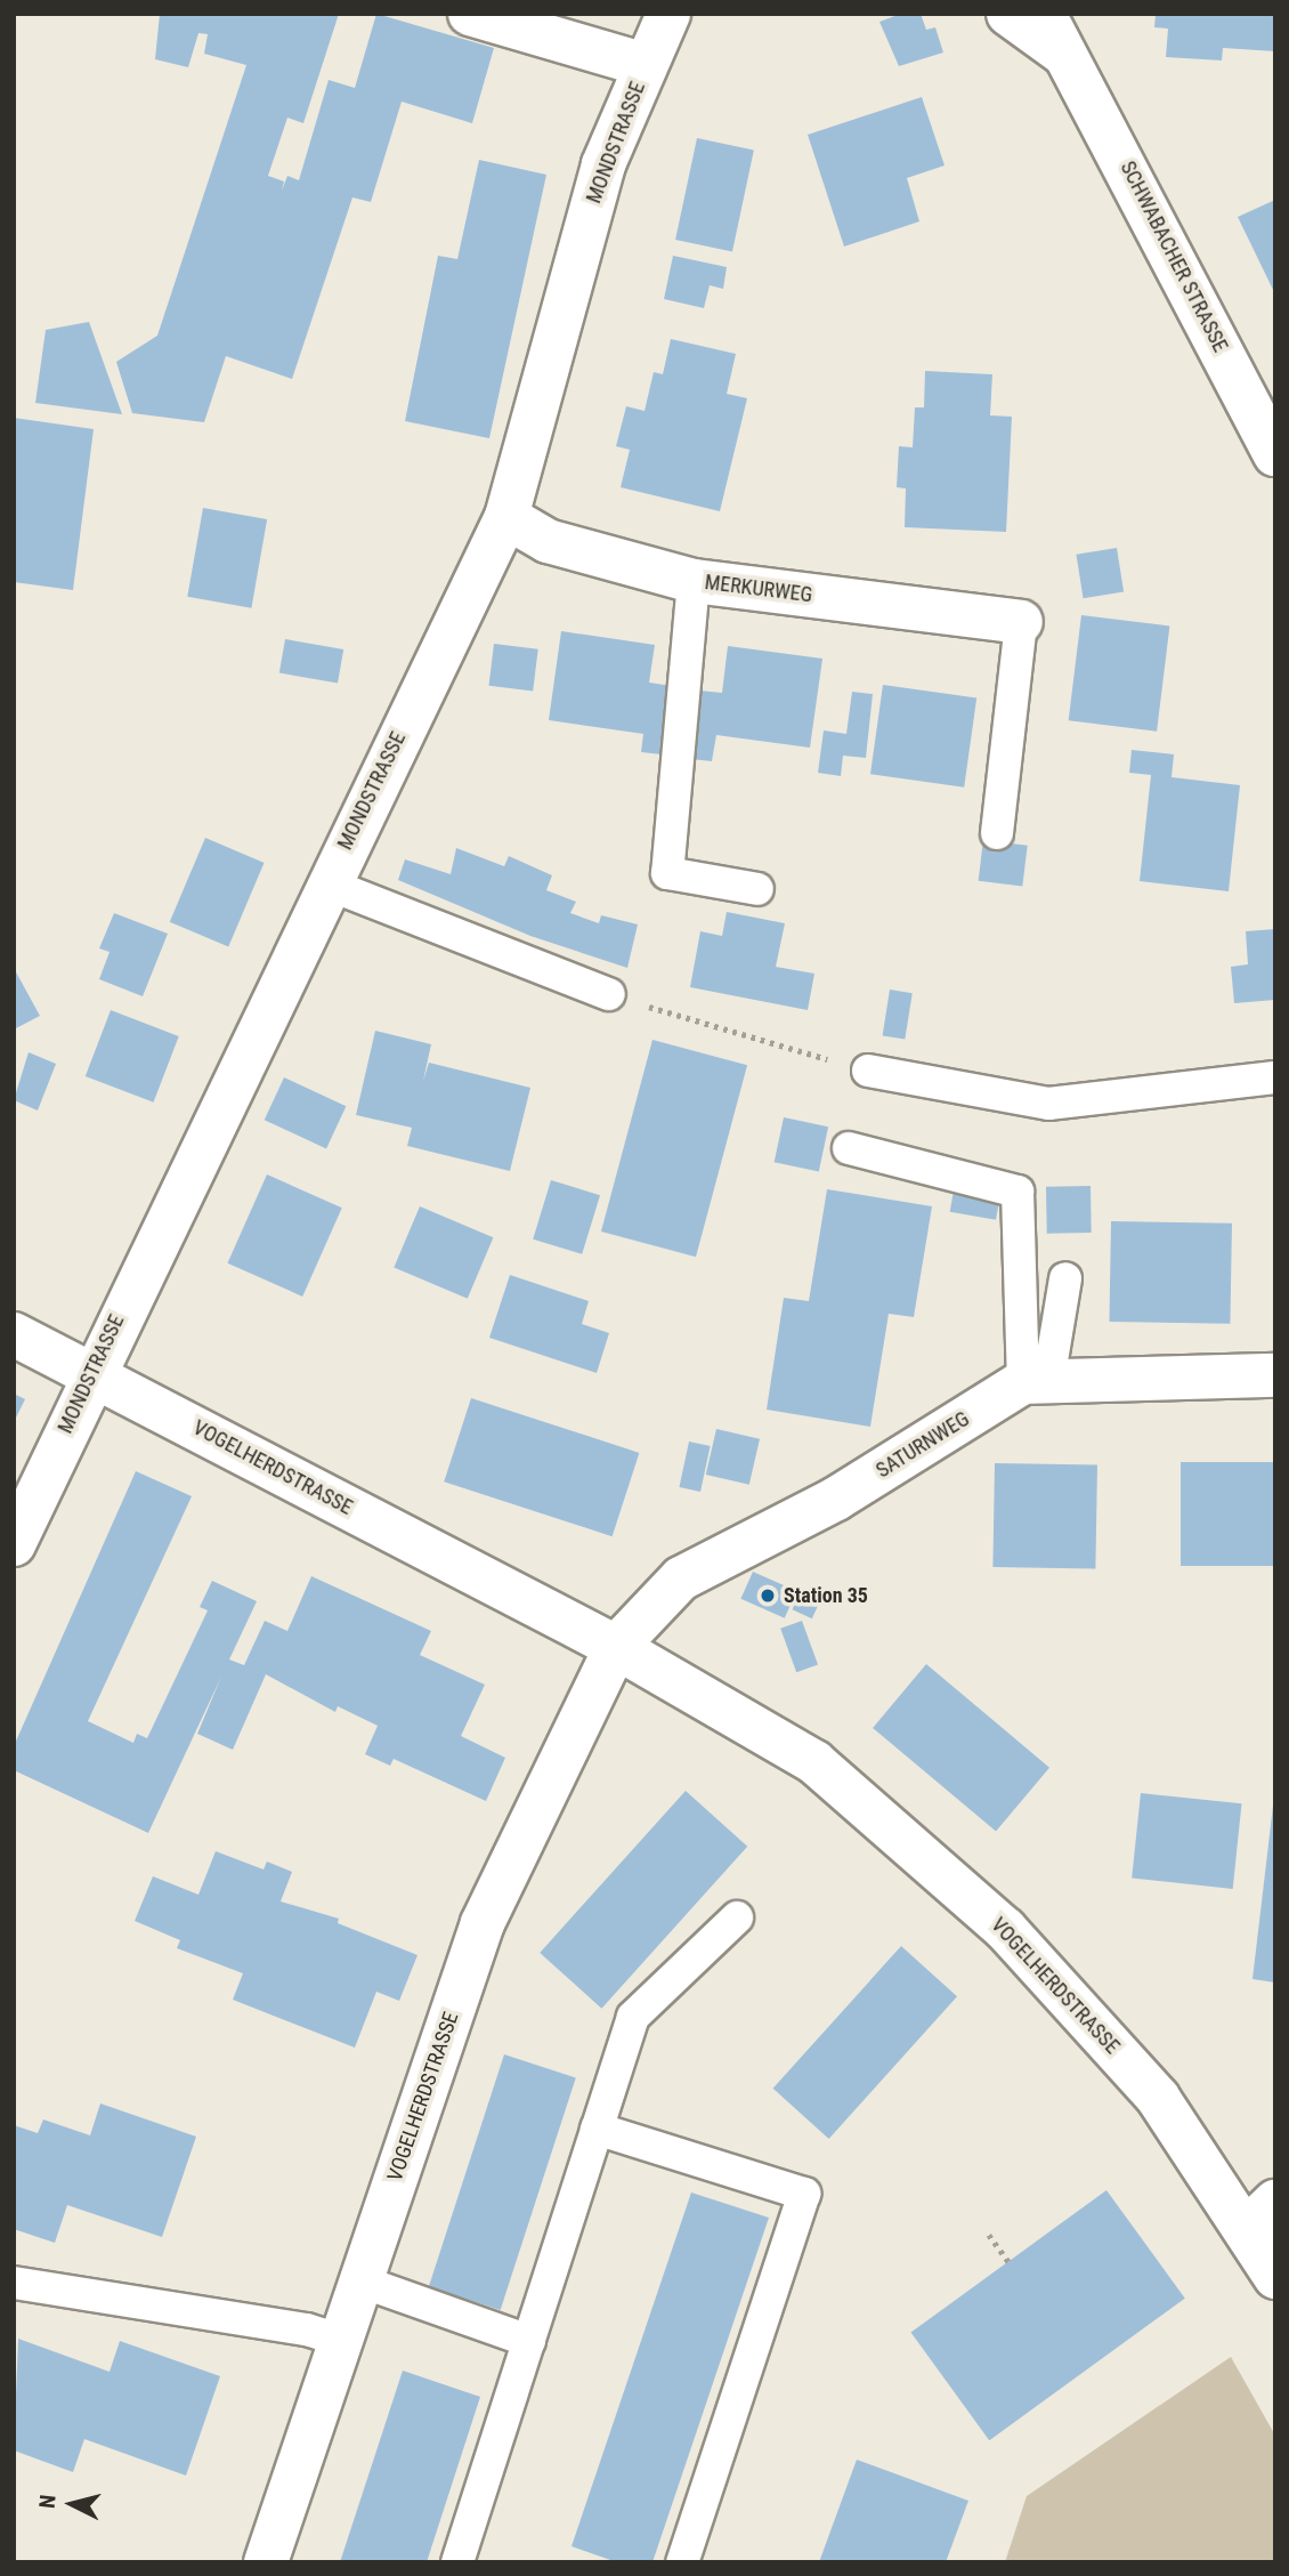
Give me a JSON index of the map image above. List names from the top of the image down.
{
  "streets": {
    "street": [
      "MONDSTRASSE",
      "SCHWABACHER STRASSE",
      "MERKURWEG",
      "SATURNWEG",
      "VOGELHERDSTRASSE"
    ]
  },
  "crossings": [
    ["MONDSTRASSE", "MERKURWEG"],
    ["MONDSTRASSE", "VOGELHERDSTRASSE"],
    ["SATURNWEG", "VOGELHERDSTRASSE"]
  ],
  "places": ["Station 35"],
  "north": "left"
}
